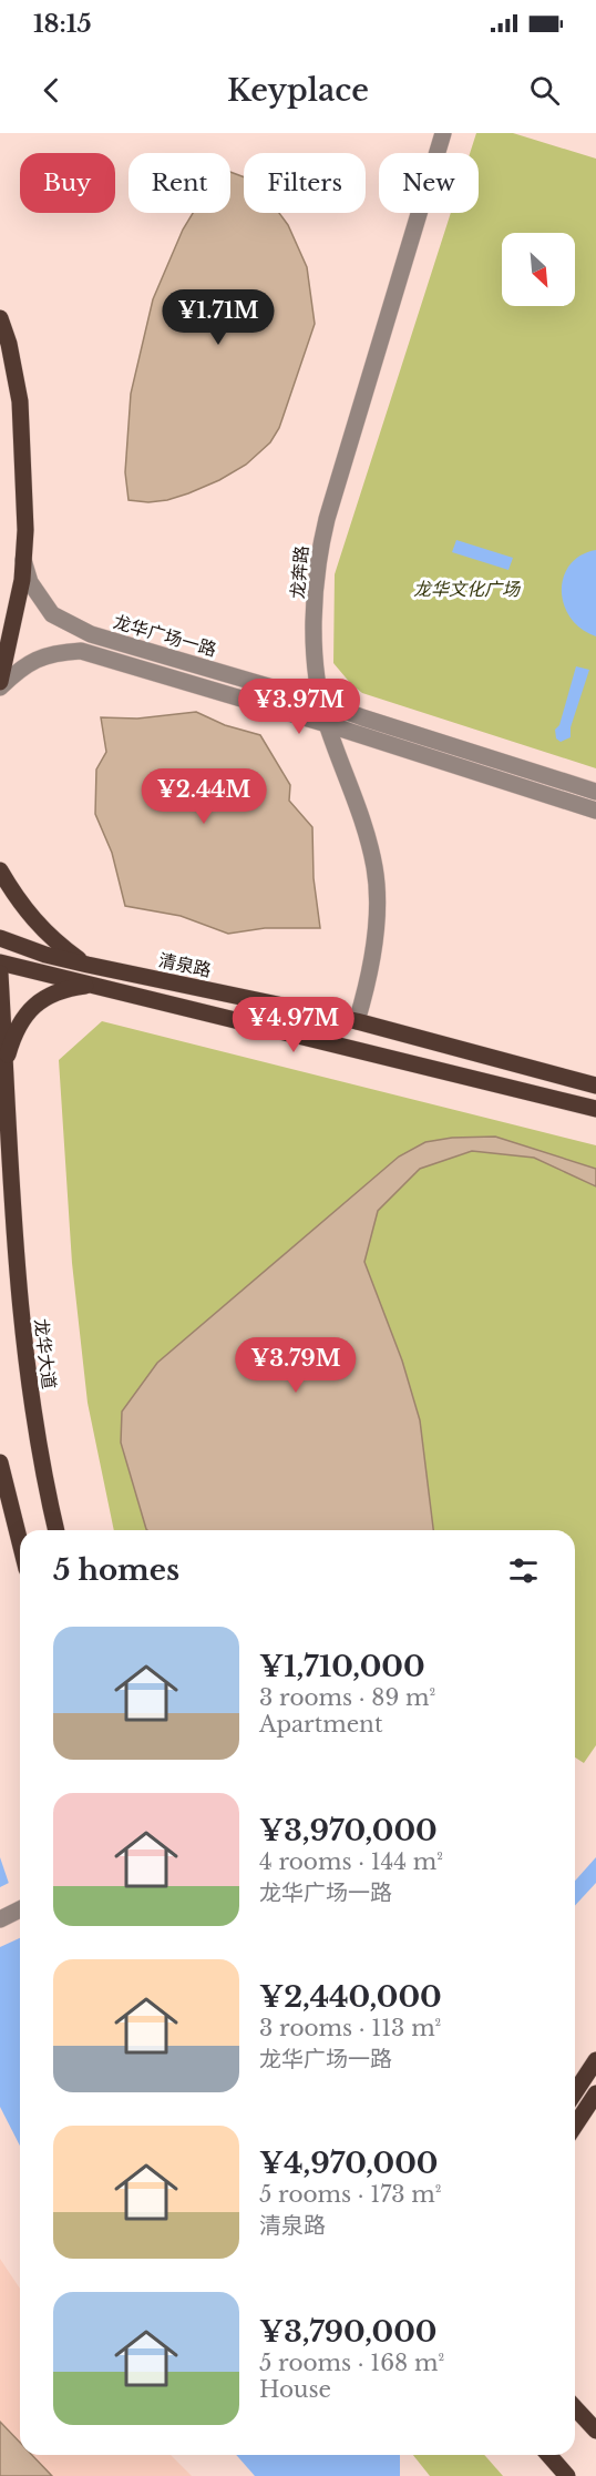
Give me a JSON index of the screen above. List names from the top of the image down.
{
  "streets": {
    "main road": ["清泉路", "龙华大道"],
    "street": ["龙奔路", "龙华广场一路"]
  },
  "crossings": [
    ["龙奔路", "龙华广场一路"],
    ["龙奔路", "清泉路"]
  ],
  "parks": ["龙华文化广场"],
  "north": "bottom right",
  "page": {
    "status": "18:15",
    "header": "Keyplace",
    "chip": [
      "Buy",
      "Rent",
      "Filters",
      "New"
    ],
    "price": [
      "¥1.71M",
      "¥3.97M",
      "¥2.44M",
      "¥4.97M",
      "¥3.79M"
    ],
    "heading": "5 homes",
    "list": [
      {
        "name": "¥1,710,000",
        "note": "3 rooms · 89 m² · Apartment"
      },
      {
        "name": "¥3,970,000",
        "note": "4 rooms · 144 m² · 龙华广场一路"
      },
      {
        "name": "¥2,440,000",
        "note": "3 rooms · 113 m² · 龙华广场一路"
      },
      {
        "name": "¥4,970,000",
        "note": "5 rooms · 173 m² · 清泉路"
      },
      {
        "name": "¥3,790,000",
        "note": "5 rooms · 168 m² · House"
      }
    ]
  }
}
